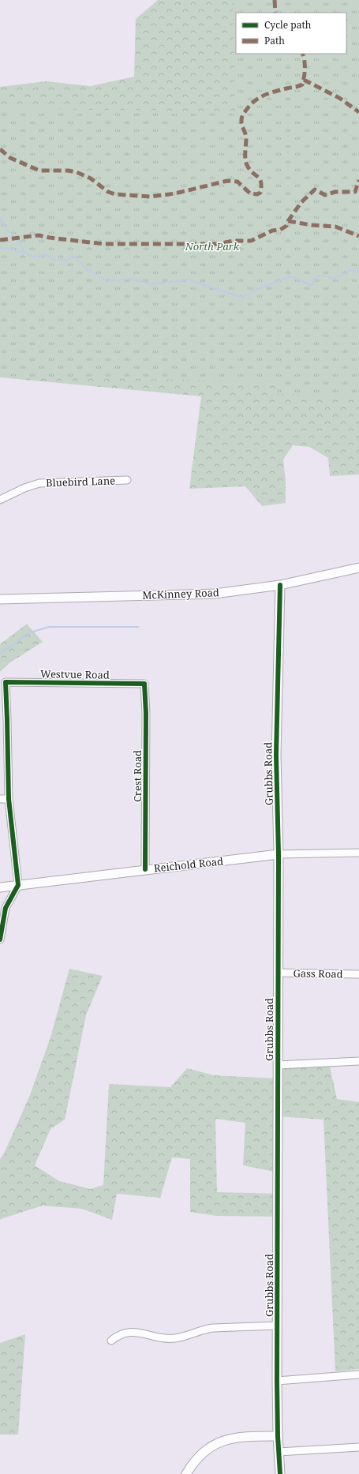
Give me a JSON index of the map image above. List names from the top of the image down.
{
  "streets": {
    "street": [
      "Bluebird Lane",
      "McKinney Road",
      "Westvue Road",
      "Grubbs Road",
      "Crest Road",
      "Reichold Road",
      "Gass Road"
    ]
  },
  "crossings": [
    ["McKinney Road", "Grubbs Road"],
    ["Westvue Road", "Crest Road"],
    ["Grubbs Road", "Reichold Road"],
    ["Grubbs Road", "Gass Road"],
    ["Crest Road", "Reichold Road"]
  ],
  "parks": ["North Park"],
  "legend": ["Cycle path", "Path"]
}
